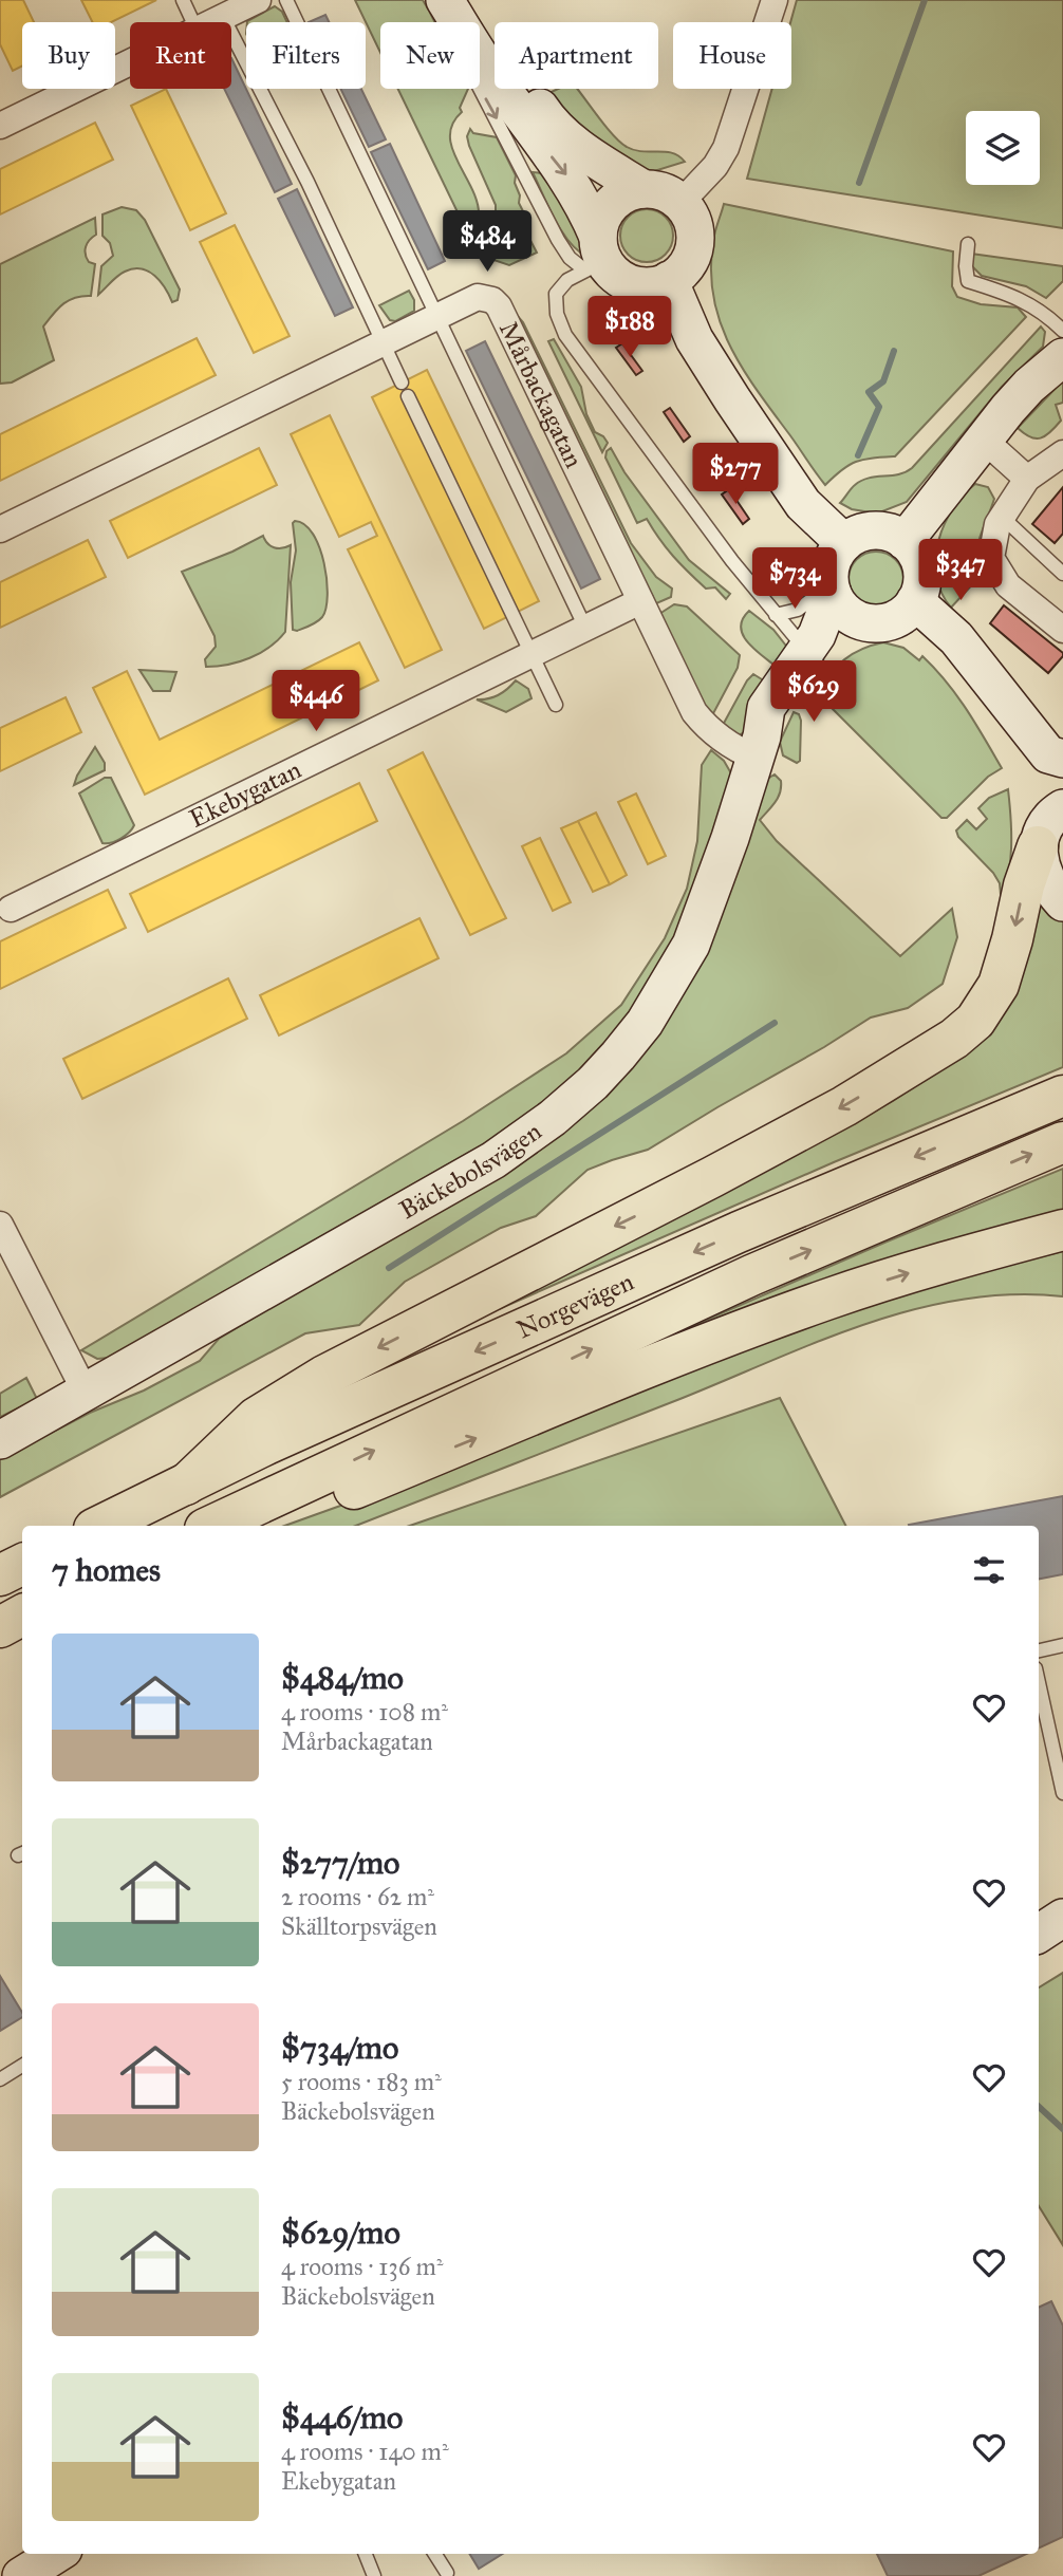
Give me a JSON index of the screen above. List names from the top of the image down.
{
  "streets": {
    "highway": ["Norgevägen"],
    "street": ["Mårbackagatan", "Ekebygatan", "Bäckebolsvägen"]
  },
  "crossings": [
    ["Mårbackagatan", "Ekebygatan"],
    ["Mårbackagatan", "Bäckebolsvägen"]
  ],
  "page": {
    "chip": [
      "Buy",
      "Rent",
      "Filters",
      "New",
      "Apartment",
      "House"
    ],
    "price": [
      "$484",
      "$188",
      "$277",
      "$347",
      "$734",
      "$629",
      "$446"
    ],
    "heading": "7 homes",
    "list": [
      {
        "name": "$484/mo",
        "note": "4 rooms · 108 m² · Mårbackagatan"
      },
      {
        "name": "$277/mo",
        "note": "2 rooms · 62 m² · Skälltorpsvägen"
      },
      {
        "name": "$734/mo",
        "note": "5 rooms · 183 m² · Bäckebolsvägen"
      },
      {
        "name": "$629/mo",
        "note": "4 rooms · 136 m² · Bäckebolsvägen"
      },
      {
        "name": "$446/mo",
        "note": "4 rooms · 140 m² · Ekebygatan"
      }
    ]
  }
}
